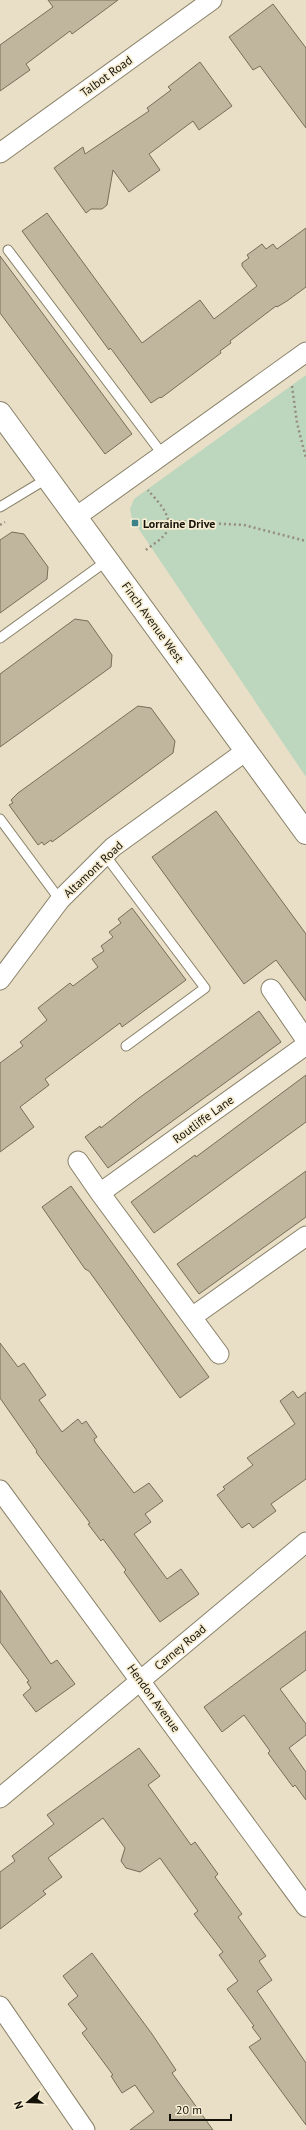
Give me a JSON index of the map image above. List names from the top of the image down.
{
  "streets": {
    "main road": ["Finch Avenue West"],
    "street": [
      "Talbot Road",
      "Altamont Road",
      "Routliffe Lane",
      "Carney Road",
      "Hendon Avenue"
    ]
  },
  "crossings": [
    ["Finch Avenue West", "Altamont Road"],
    ["Carney Road", "Hendon Avenue"]
  ],
  "places": {
    "transit": ["Lorraine Drive"]
  },
  "scale_bar": "20 m",
  "north": "left"
}
